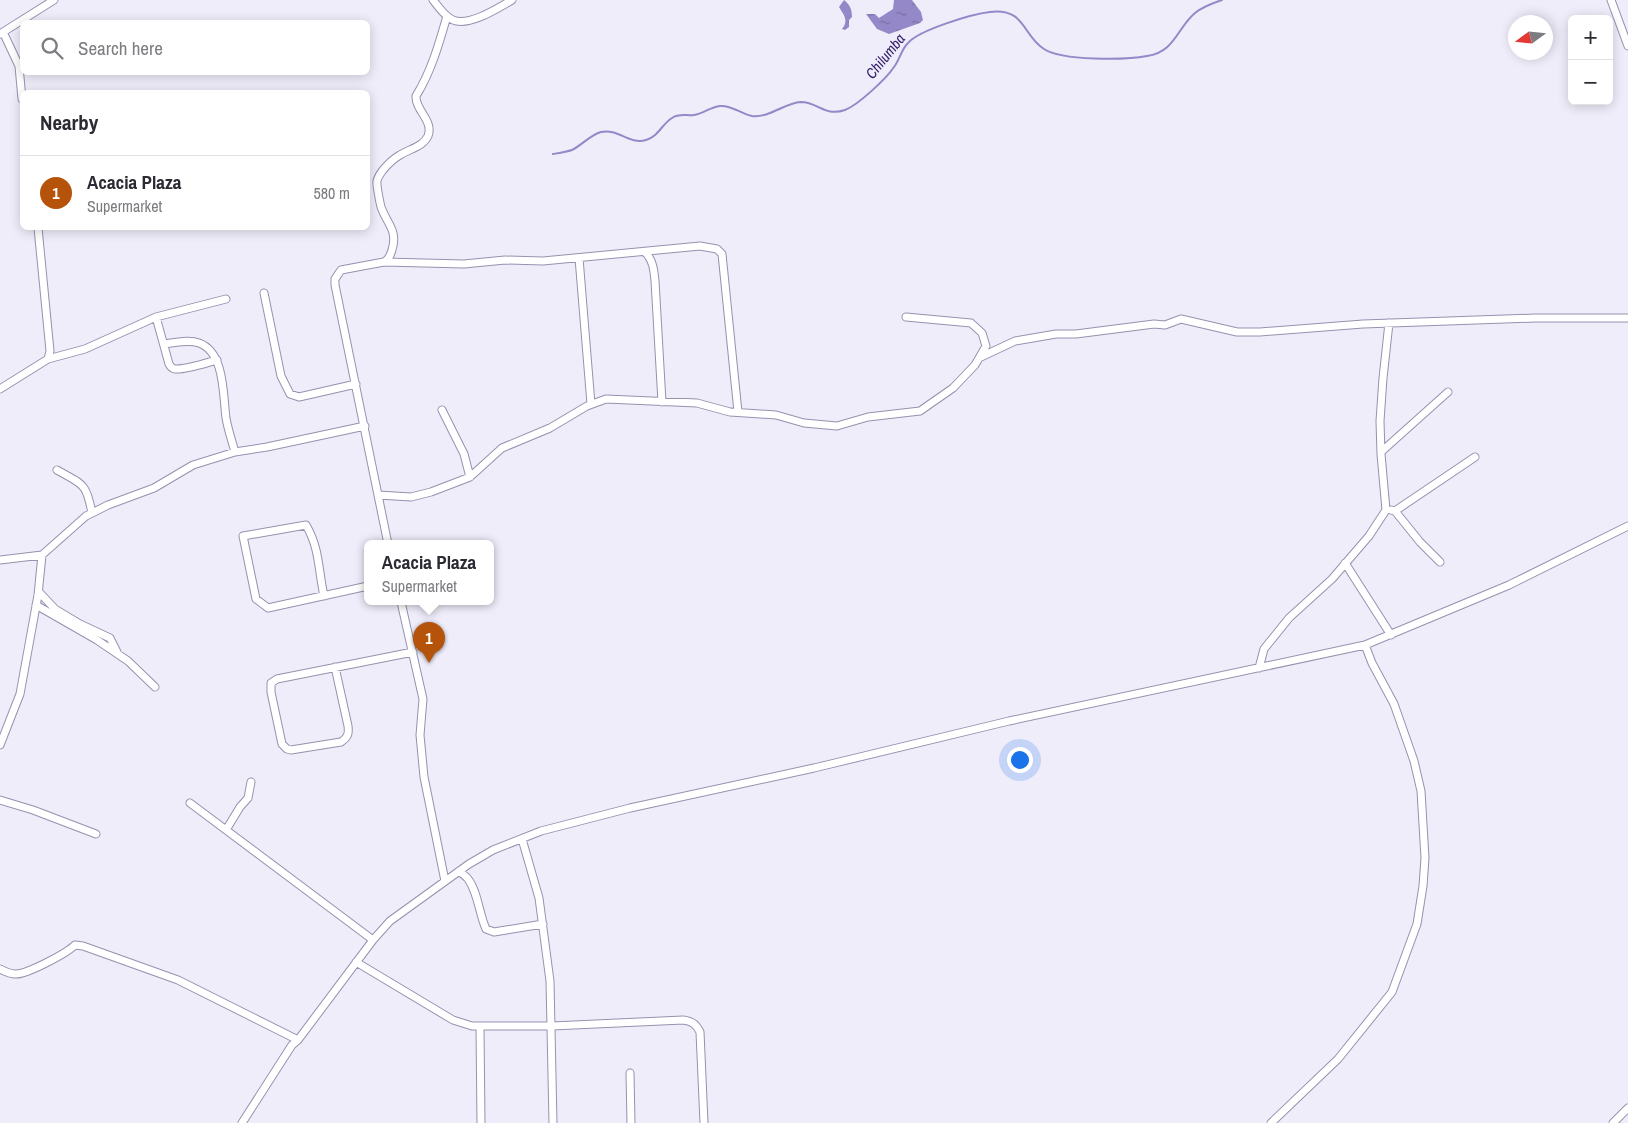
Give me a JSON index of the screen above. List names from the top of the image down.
{
  "water": ["Chilumba"],
  "north": "left",
  "page": {
    "map_buttons": ["+", "−"],
    "search": "Search here",
    "heading": "Nearby",
    "list": [
      {
        "mark": "1",
        "name": "Acacia Plaza",
        "note": "Supermarket",
        "value": "580 m"
      }
    ],
    "popup": ["Acacia Plaza", "Supermarket"],
    "pins": "1"
  }
}
